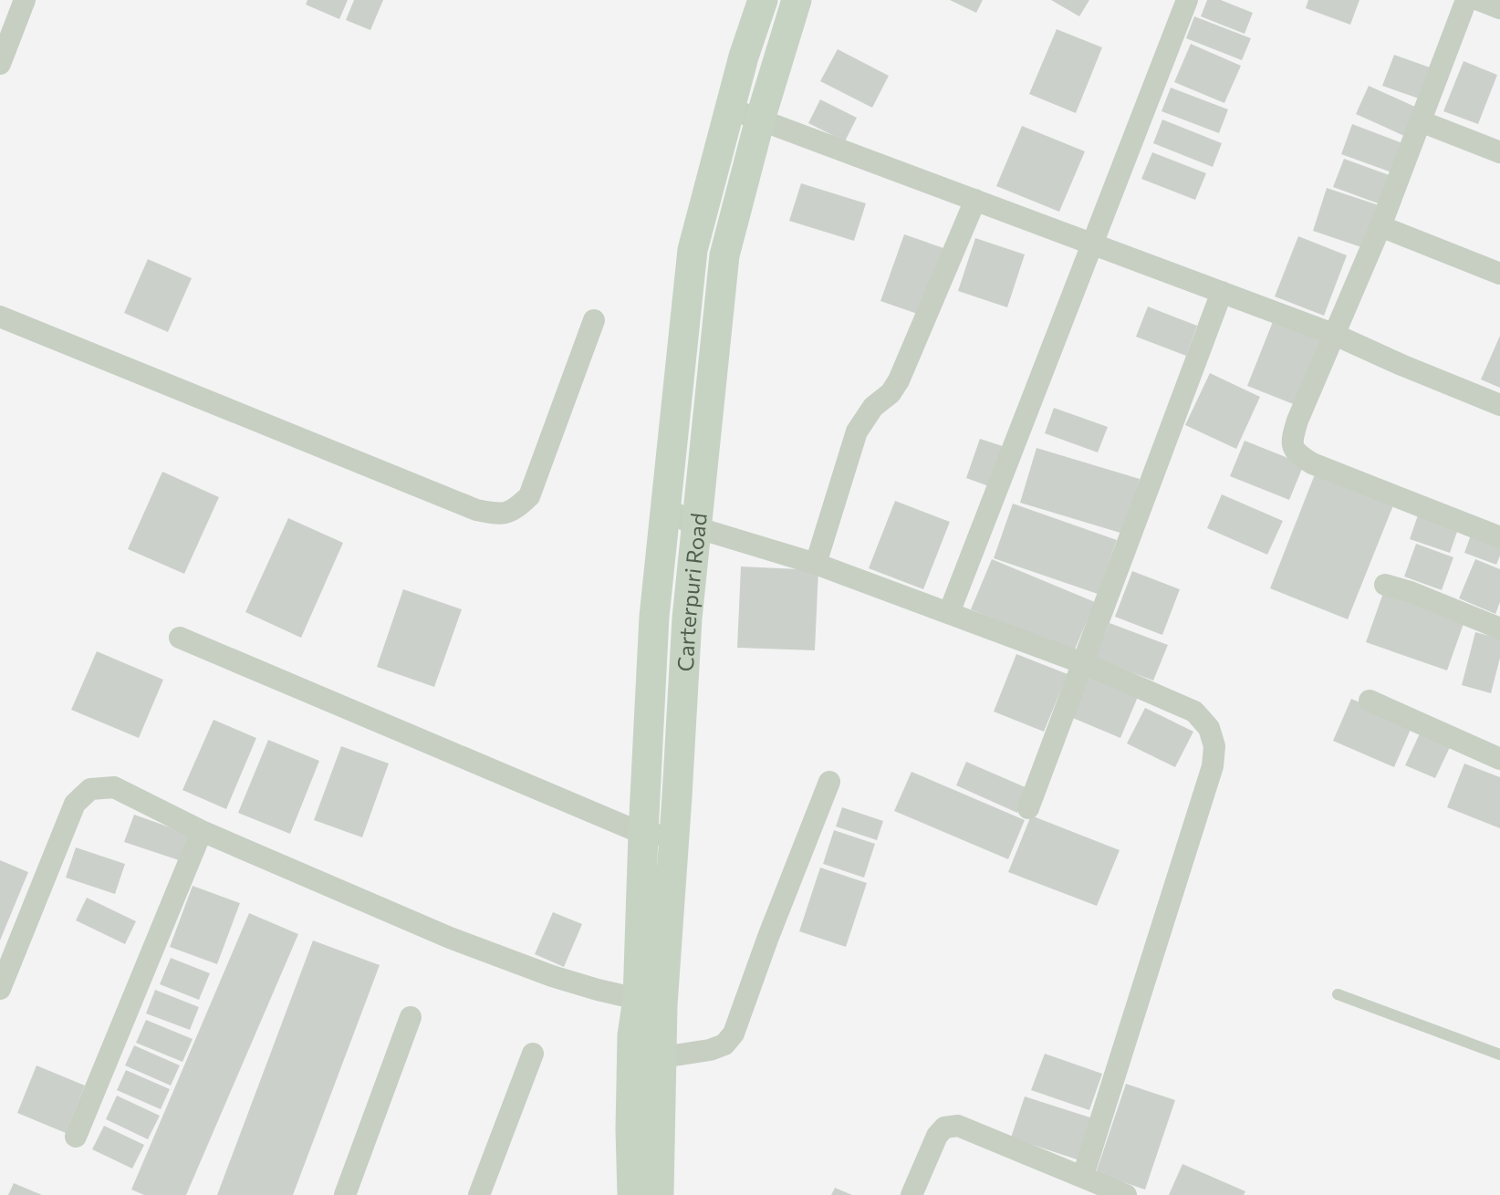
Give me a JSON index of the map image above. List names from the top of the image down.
{
  "streets": {
    "main road": ["Carterpuri Road"]
  }
}
